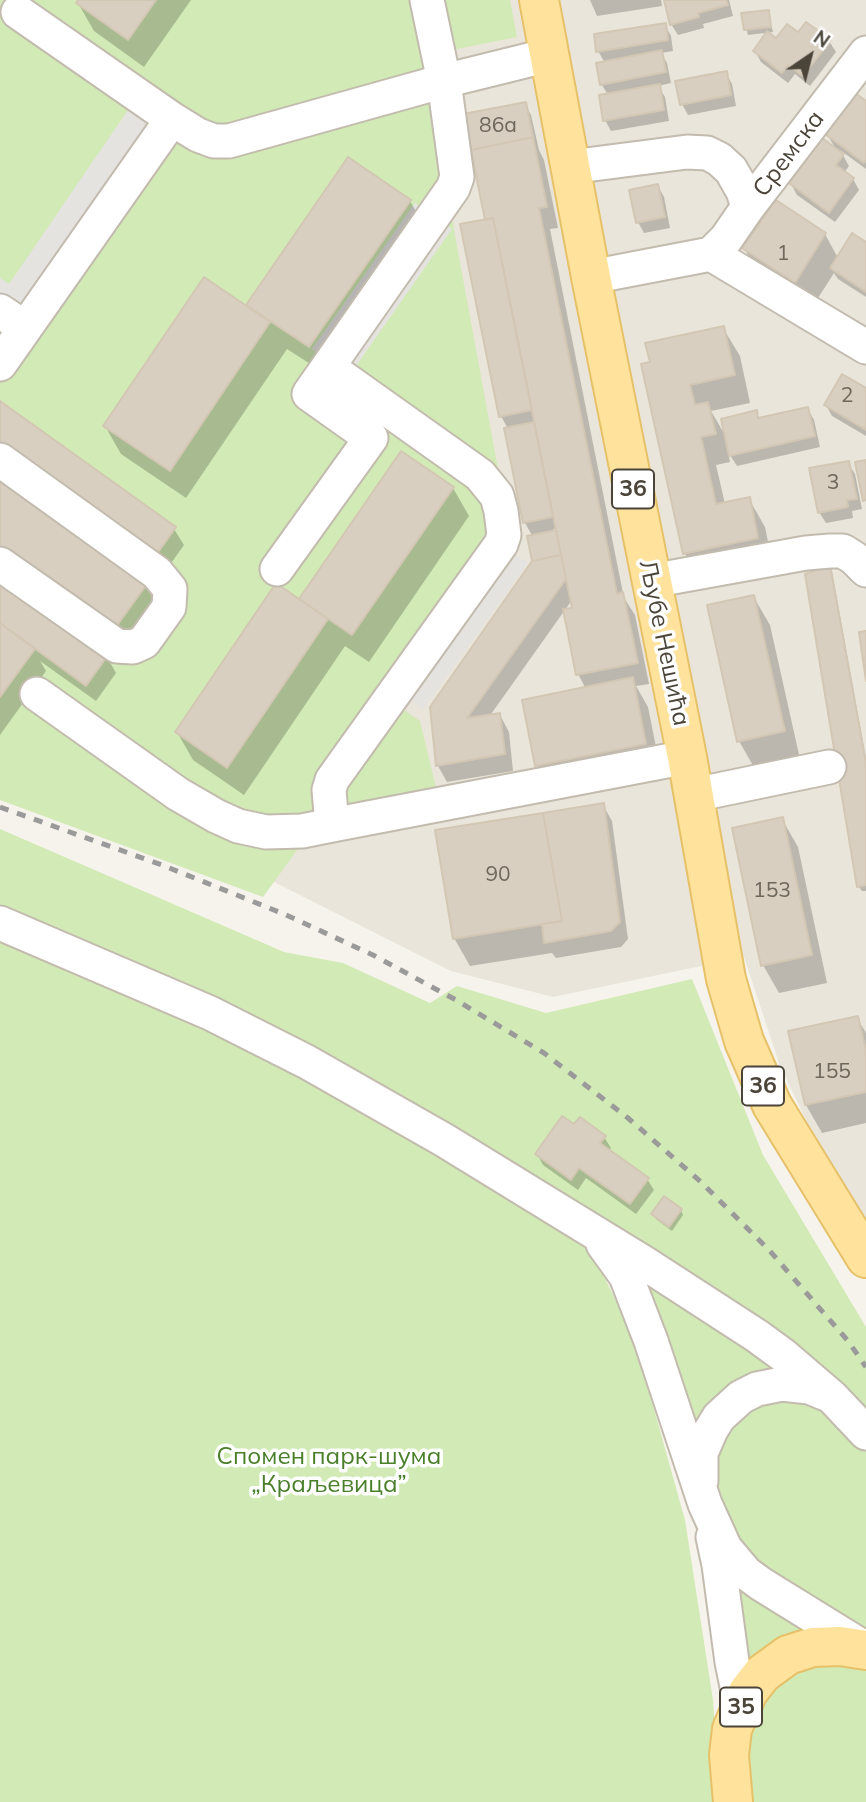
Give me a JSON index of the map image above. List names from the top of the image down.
{
  "streets": {
    "main road": ["36", "Љубе Нешића", "35"],
    "street": ["Сремска"]
  },
  "parks": ["Спомен парк-шума „Краљевица”"],
  "house_numbers": [
    "86a",
    "1",
    "2",
    "3",
    "90",
    "153",
    "155"
  ],
  "north": "top right"
}
